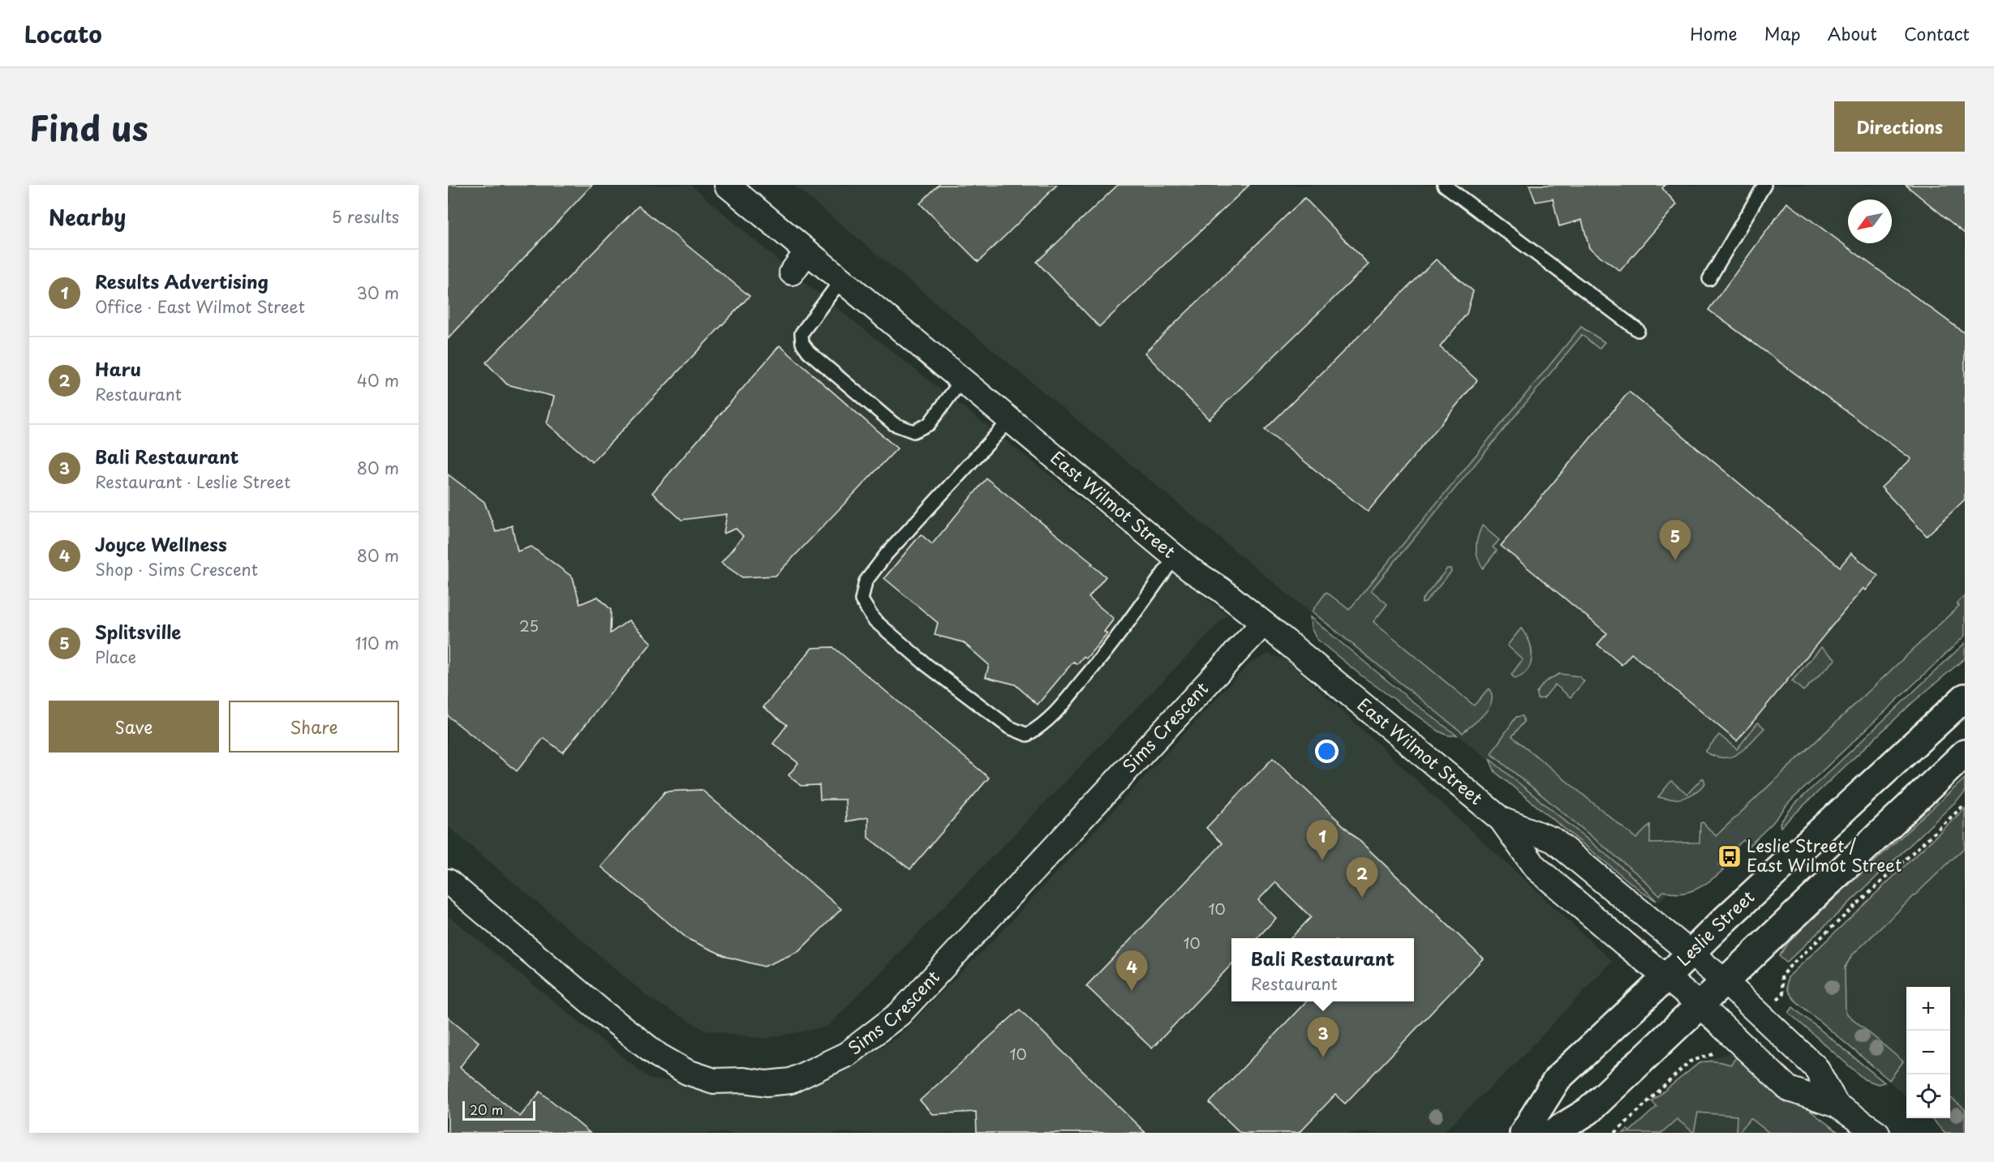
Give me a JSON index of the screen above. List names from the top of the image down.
{
  "streets": {
    "main road": ["Leslie Street"],
    "street": ["East Wilmot Street", "Sims Crescent"]
  },
  "crossings": [
    ["East Wilmot Street", "Sims Crescent"],
    ["East Wilmot Street", "Leslie Street"]
  ],
  "places": {
    "bus stop": ["Leslie Street / East Wilmot Street"]
  },
  "house_numbers": [
    "25",
    "10",
    "10",
    "10"
  ],
  "scale_bar": "20 m",
  "north": "bottom left",
  "page": {
    "header": "Locato",
    "nav": [
      "Home",
      "Map",
      "About",
      "Contact"
    ],
    "title": "Find us",
    "buttons": [
      "Directions",
      ["Save", "Share"]
    ],
    "heading": ["Nearby", "5 results"],
    "list": [
      {
        "mark": "1",
        "name": "Results Advertising",
        "note": "Office · East Wilmot Street",
        "value": "30 m"
      },
      {
        "mark": "2",
        "name": "Haru",
        "note": "Restaurant",
        "value": "40 m"
      },
      {
        "mark": "3",
        "name": "Bali Restaurant",
        "note": "Restaurant · Leslie Street",
        "value": "80 m"
      },
      {
        "mark": "4",
        "name": "Joyce Wellness",
        "note": "Shop · Sims Crescent",
        "value": "80 m"
      },
      {
        "mark": "5",
        "name": "Splitsville",
        "note": "Place",
        "value": "110 m"
      }
    ],
    "pins": [
      "5",
      "1",
      "2",
      "4",
      "3"
    ],
    "popup": ["Bali Restaurant", "Restaurant"],
    "map_buttons": ["+", "−"],
    "scale": "20 m"
  }
}
